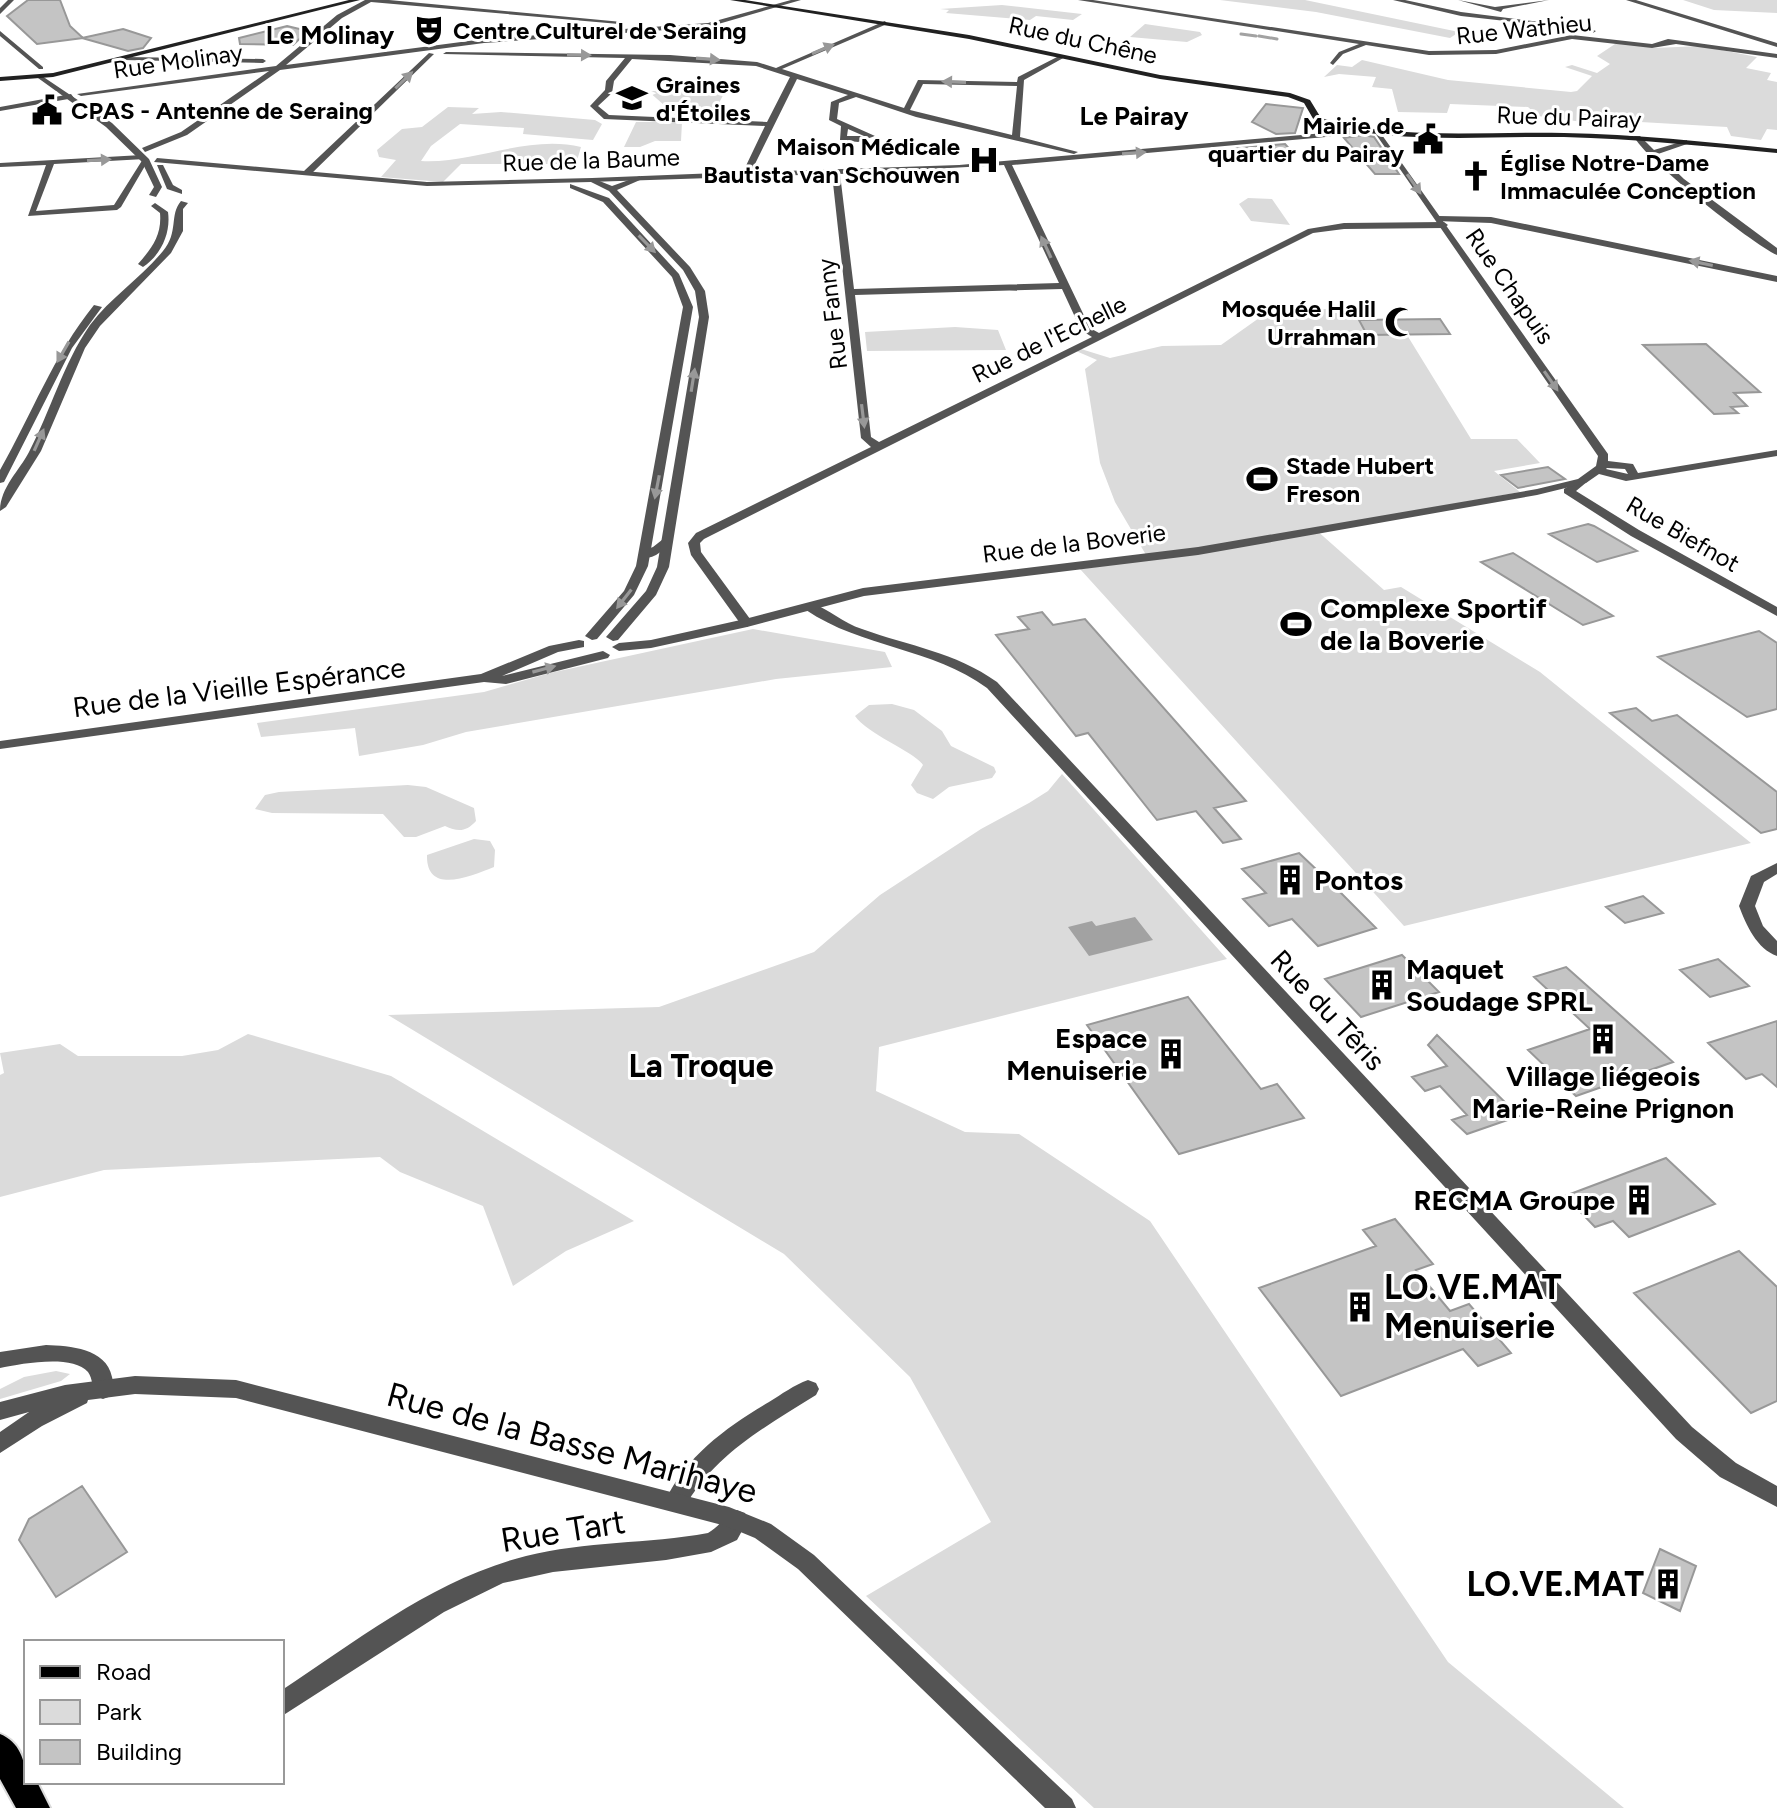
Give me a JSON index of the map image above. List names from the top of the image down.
{
  "streets": {
    "main road": ["Rue du Chêne", "Rue du Pairay"],
    "street": [
      "Rue Wathieu",
      "Rue Molinay",
      "Rue de la Baume",
      "Rue Chapuis",
      "Rue Fanny",
      "Rue de l'Echelle",
      "Rue Biefnot",
      "Rue de la Boverie",
      "Rue de la Vieille Espérance",
      "Rue du Têris",
      "Rue de la Basse Marihaye",
      "Rue Tart"
    ]
  },
  "crossings": [
    ["Rue du Chêne", "Rue du Pairay"],
    ["Rue du Pairay", "Rue de la Baume"],
    ["Rue du Pairay", "Rue Chapuis"],
    ["Rue de la Baume", "Rue Fanny"],
    ["Rue Chapuis", "Rue de l'Echelle"],
    ["Rue Chapuis", "Rue de la Boverie"],
    ["Rue Fanny", "Rue de l'Echelle"],
    ["Rue de l'Echelle", "Rue de la Boverie"],
    ["Rue Biefnot", "Rue de la Boverie"],
    ["Rue de la Boverie", "Rue de la Vieille Espérance"],
    ["Rue de la Boverie", "Rue du Têris"],
    ["Rue de la Basse Marihaye", "Rue Tart"]
  ],
  "one_way": ["Rue Chapuis", "Rue Fanny"],
  "districts": ["Le Molinay", "Le Pairay", "La Troque"],
  "places": {
    "theatre": ["Centre Culturel de Seraing"],
    "school or university": ["Graines d'Étoiles"],
    "public building": ["CPAS - Antenne de Seraing", "Mairie de quartier du Pairay"],
    "hospital": ["Maison Médicale Bautista van Schouwen"],
    "church": ["Église Notre-Dame Immaculée Conception"],
    "mosque": ["Mosquée Halil Urrahman"],
    "sports": ["Stade Hubert Freson", "Complexe Sportif de la Boverie"],
    "building": [
      "Pontos",
      "Maquet Soudage SPRL",
      "Village liégeois Marie-Reine Prignon",
      "Espace Menuiserie",
      "RECMA Groupe",
      "LO.VE.MAT Menuiserie",
      "LO.VE.MAT"
    ]
  },
  "legend": ["Road", "Park", "Building"]
}
